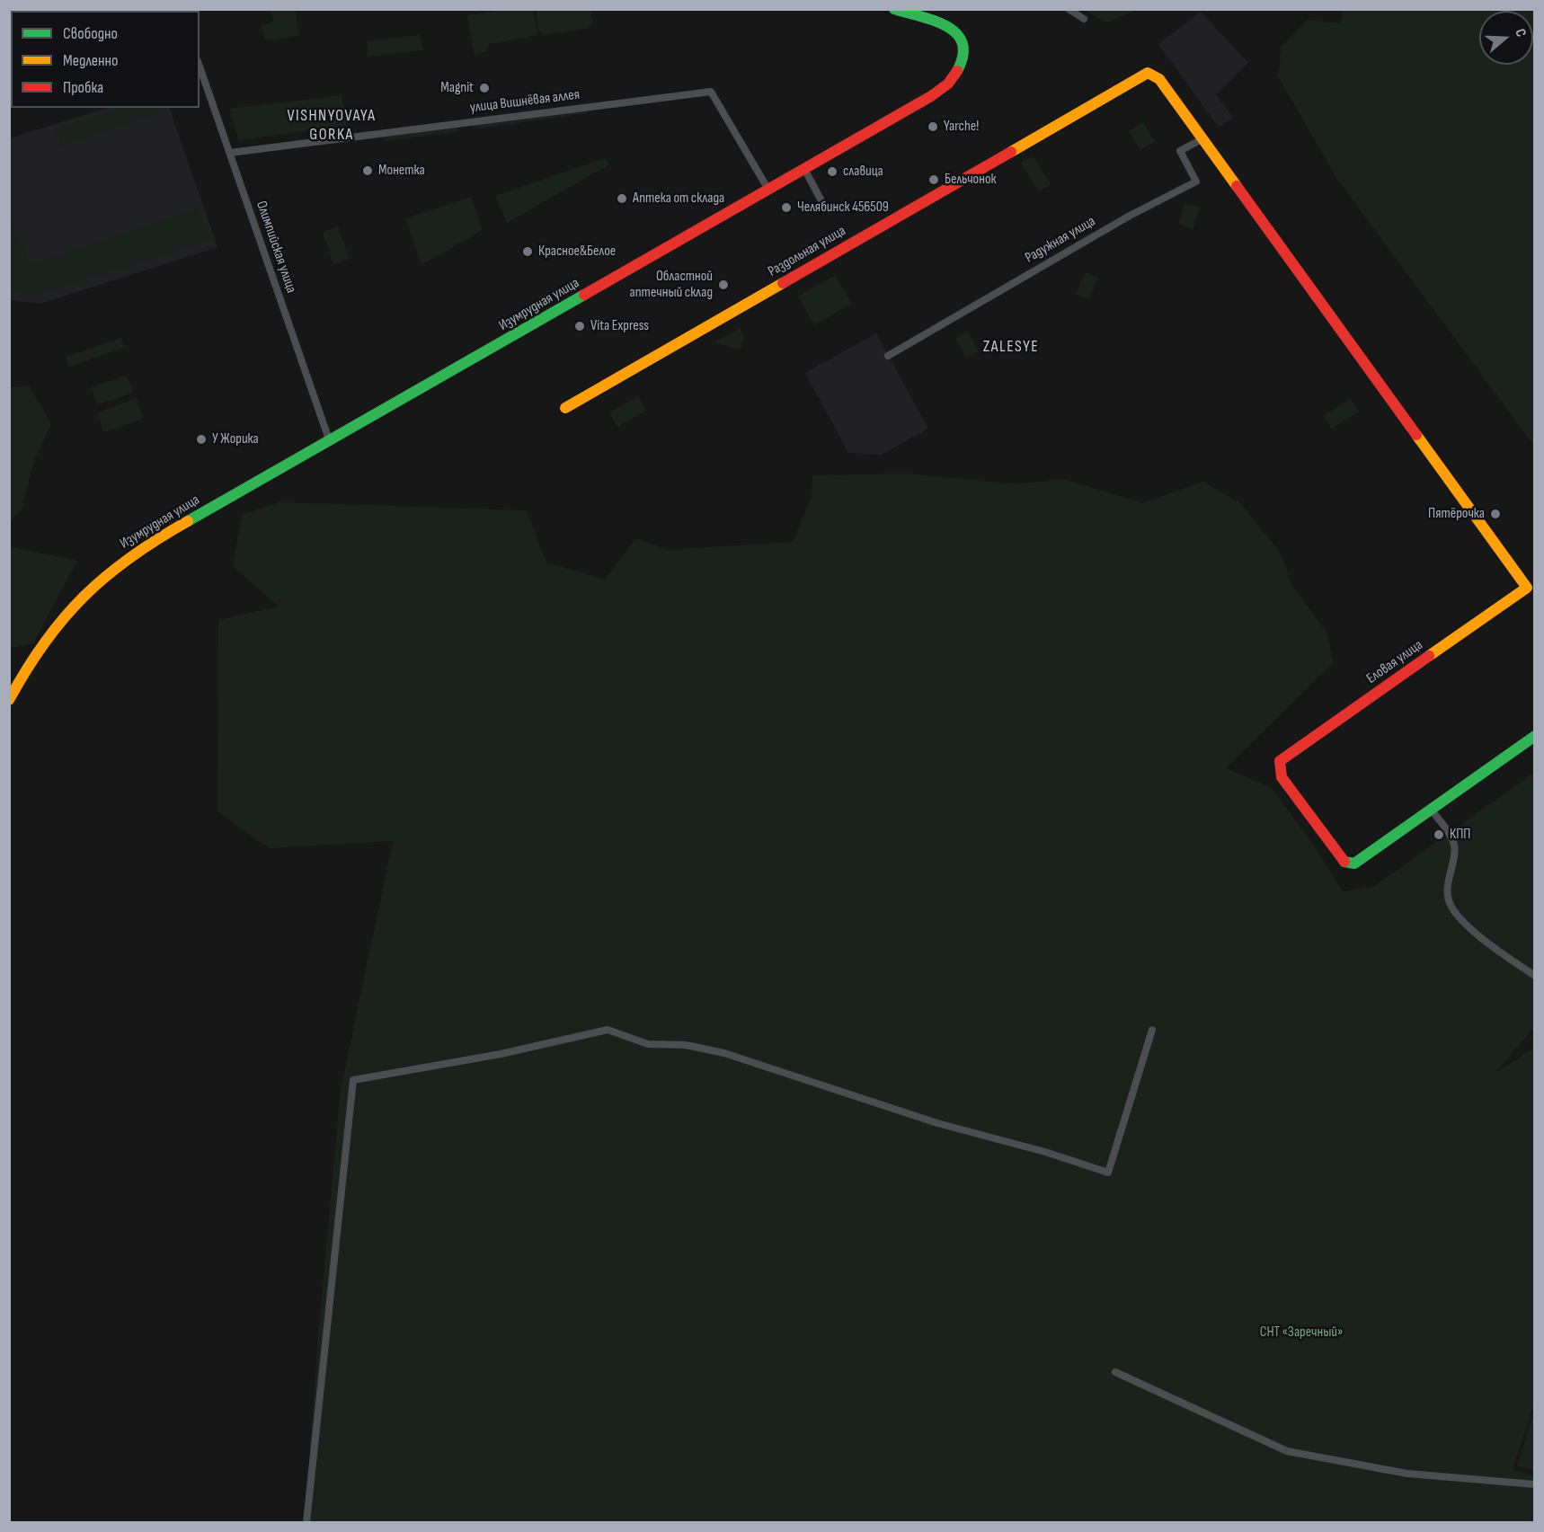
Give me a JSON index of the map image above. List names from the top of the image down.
{
  "streets": {
    "street": [
      "улица Вишнёвая аллея",
      "Радужная улица",
      "Олимпийская улица",
      "Раздольная улица",
      "Изумрудная улица",
      "Еловая улица"
    ]
  },
  "crossings": [
    ["улица Вишнёвая аллея", "Олимпийская улица"],
    ["улица Вишнёвая аллея", "Изумрудная улица"],
    ["Радужная улица", "Раздольная улица"],
    ["Радужная улица", "Еловая улица"],
    ["Олимпийская улица", "Изумрудная улица"],
    ["Раздольная улица", "Еловая улица"]
  ],
  "districts": ["VISHNYOVAYA GORKA", "ZALESYE"],
  "parks": ["СНТ «Заречный»"],
  "places": [
    "Magnit",
    "Yarche!",
    "Монетка",
    "славица",
    "Бельчонок",
    "Аптека от склада",
    "Челябинск 456509",
    "Красное&Белое",
    "Областной аптечный склад",
    "Vita Express",
    "У Жорика",
    "Пятёрочка",
    "КПП"
  ],
  "legend": ["Свободно", "Медленно", "Пробка"],
  "north": "right"
}
